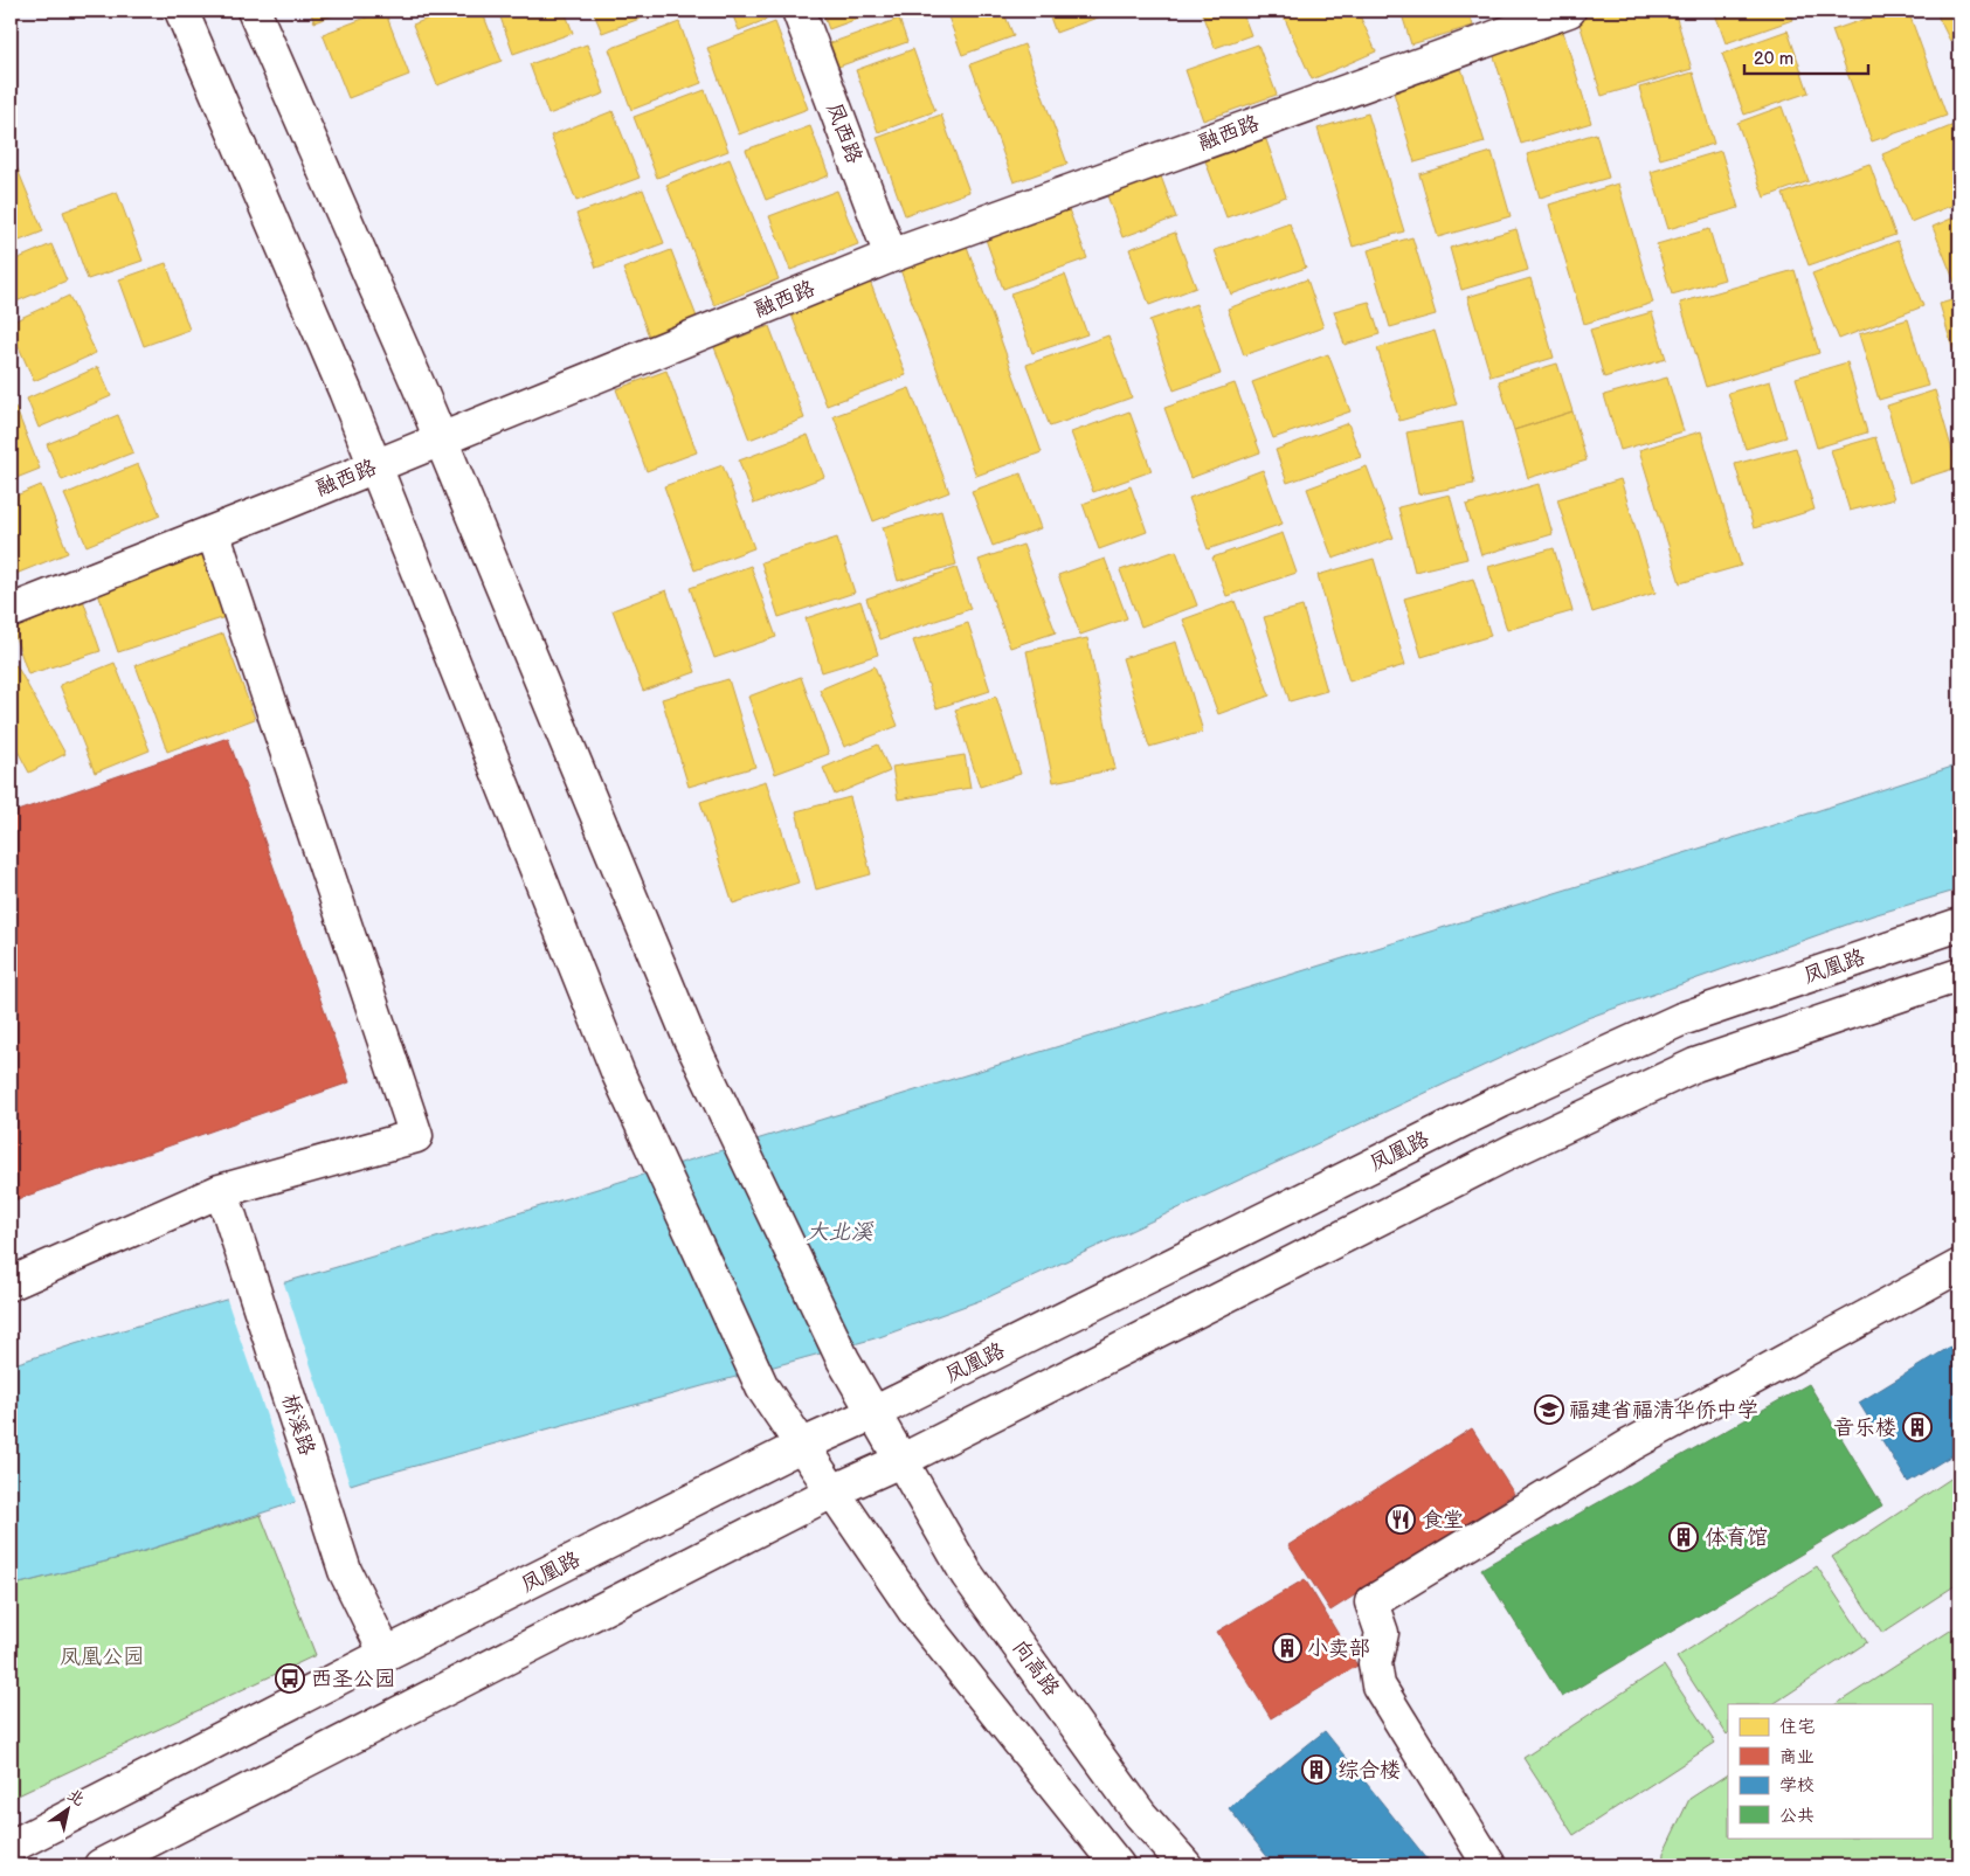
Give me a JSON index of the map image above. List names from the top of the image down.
{
  "streets": {
    "street": [
      "凤西路",
      "融西路",
      "凤凰路",
      "桥溪路",
      "向高路"
    ]
  },
  "crossings": [
    ["凤西路", "融西路"],
    ["融西路", "向高路"],
    ["凤凰路", "桥溪路"],
    ["凤凰路", "向高路"]
  ],
  "water": ["大北溪"],
  "parks": ["凤凰公园"],
  "places": {
    "school or university": ["福建省福清华侨中学"],
    "building": [
      "音乐楼",
      "体育馆",
      "小卖部",
      "综合楼"
    ],
    "restaurant": ["食堂"],
    "bus stop": ["西圣公园"]
  },
  "legend": [
    "住宅",
    "商业",
    "学校",
    "公共"
  ],
  "scale_bar": "20 m",
  "north": "top right"
}
